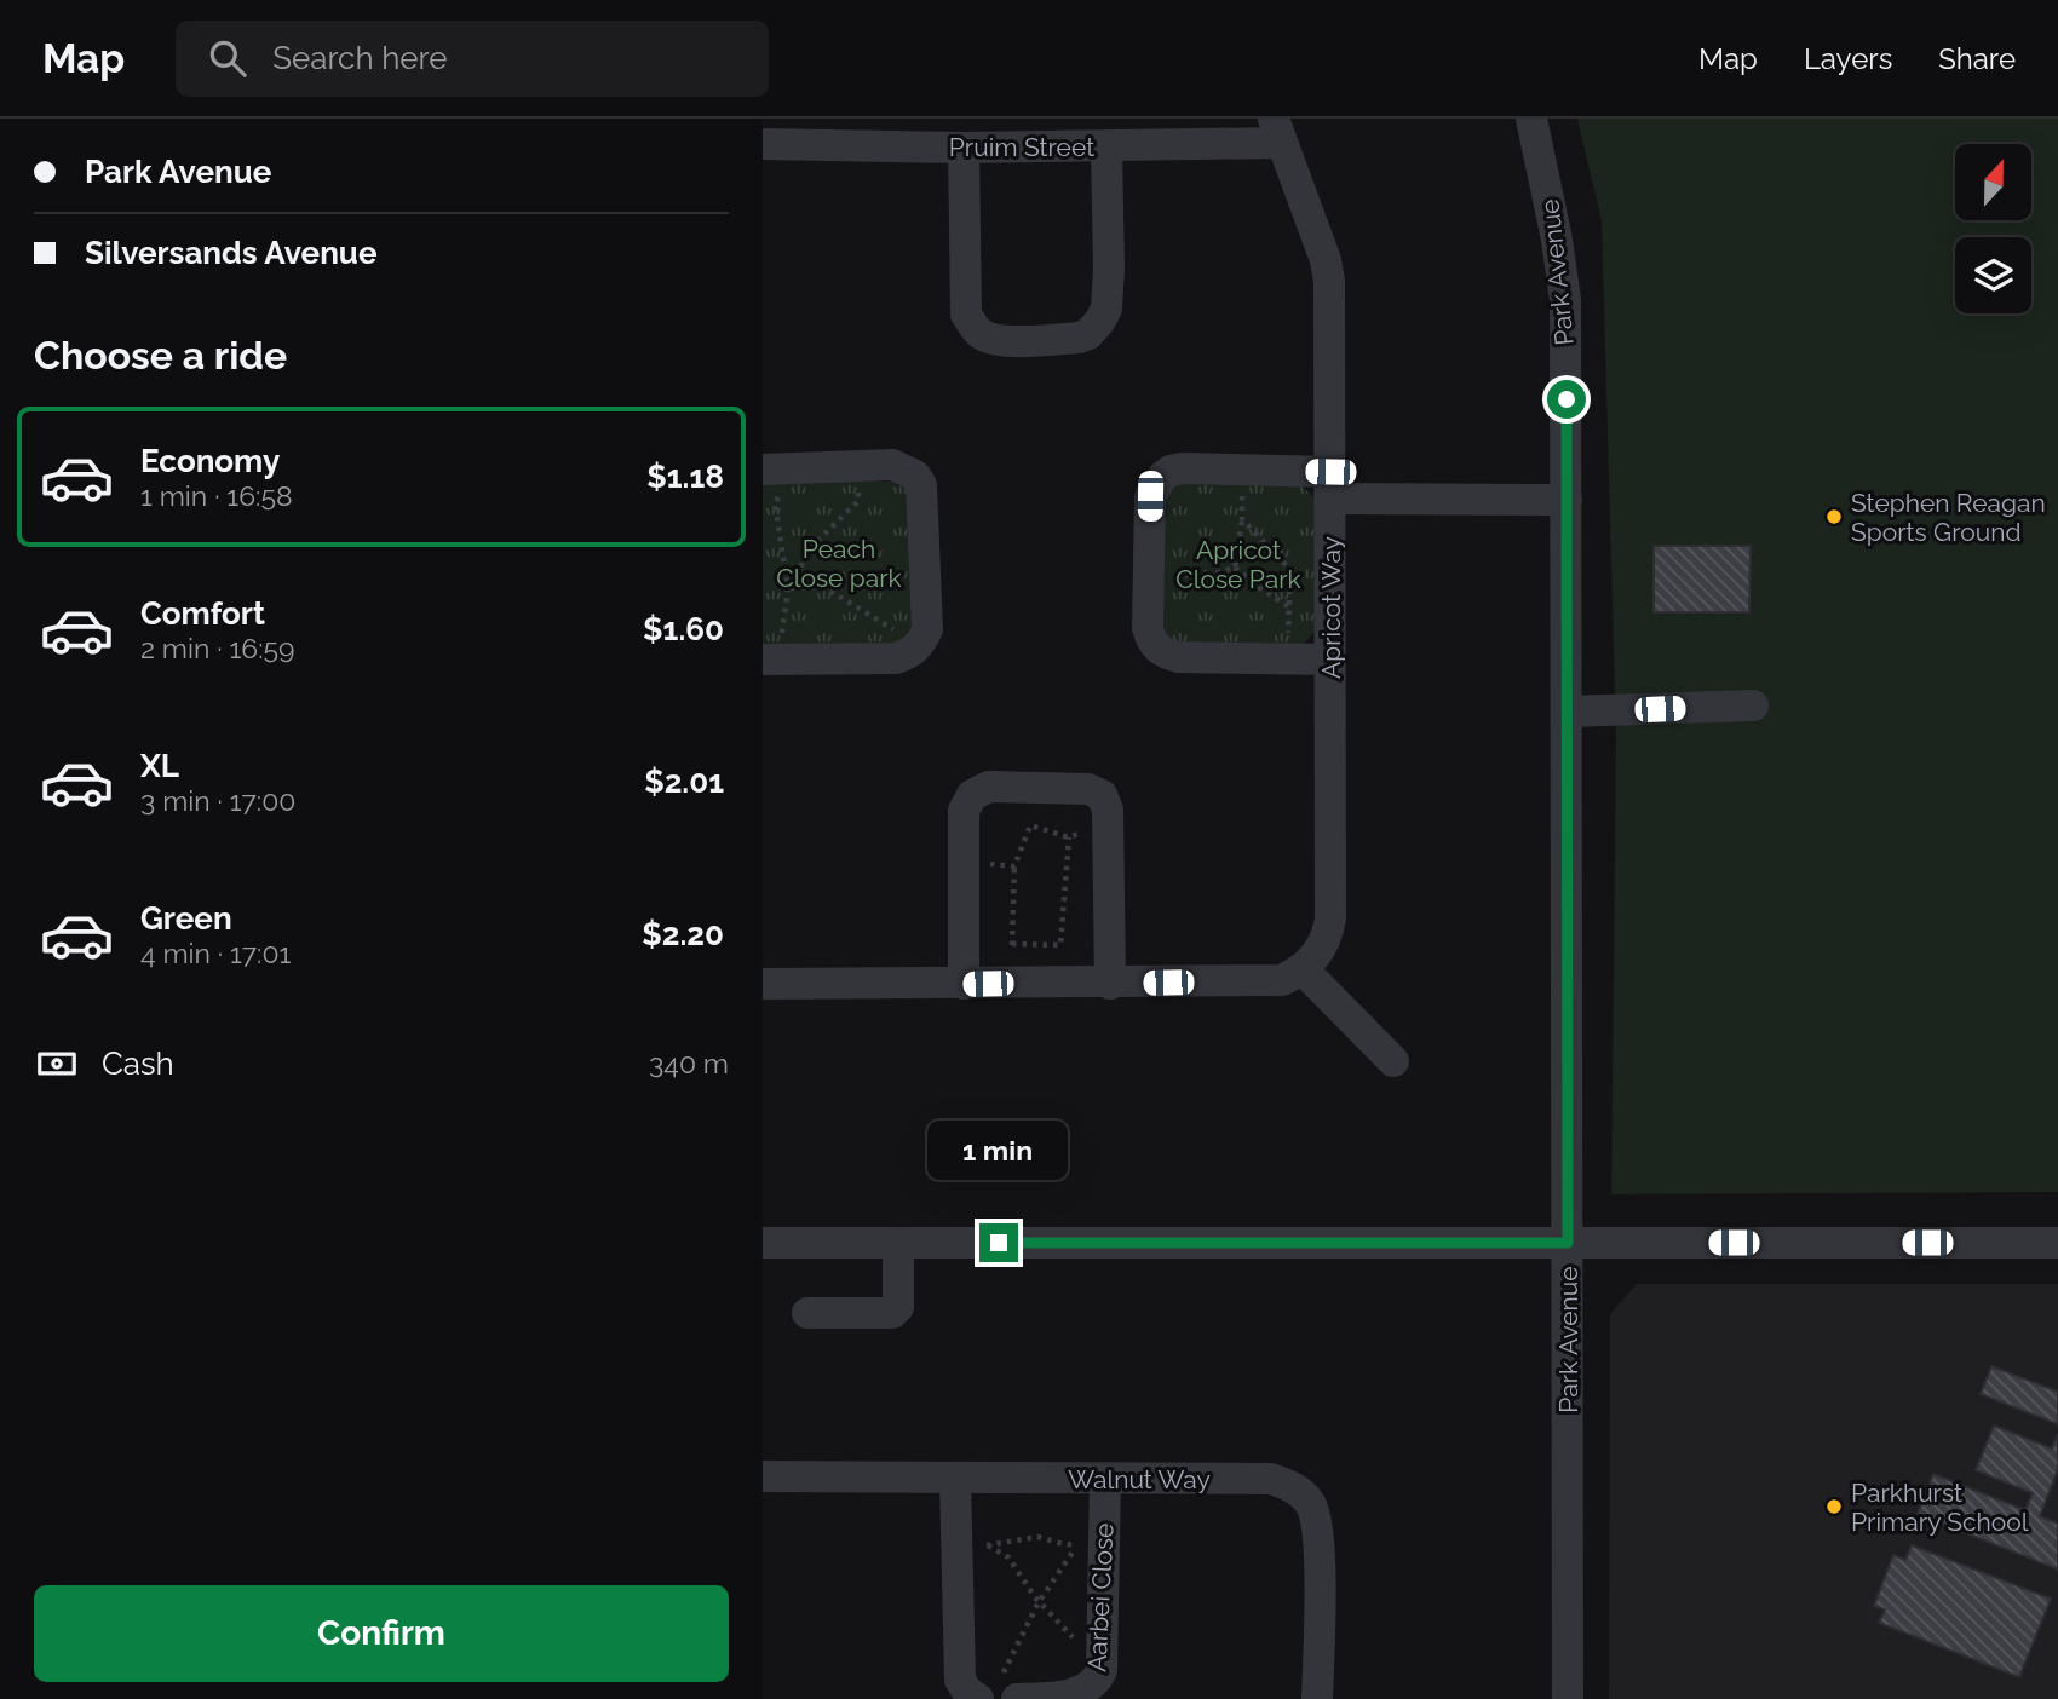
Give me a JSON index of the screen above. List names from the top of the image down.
{
  "streets": {
    "street": [
      "Pruim Street",
      "Park Avenue",
      "Apricot Way",
      "Walnut Way",
      "Aarbei Close"
    ]
  },
  "crossings": [
    ["Pruim Street", "Apricot Way"],
    ["Walnut Way", "Aarbei Close"]
  ],
  "parks": ["Peach Close park", "Apricot Close Park"],
  "places": ["Stephen Reagan Sports Ground", "Parkhurst Primary School"],
  "north": "top",
  "page": {
    "header": "Map",
    "search": "Search here",
    "nav": ["Map", "Layers", "Share"],
    "banner": ["Park Avenue", "Silversands Avenue"],
    "heading": "Choose a ride",
    "list": [
      {
        "name": "Economy",
        "note": "1 min · 16:58",
        "value": "$1.18"
      },
      {
        "name": "Comfort",
        "note": "2 min · 16:59",
        "value": "$1.60"
      },
      {
        "name": "XL",
        "note": "3 min · 17:00",
        "value": "$2.01"
      },
      {
        "name": "Green",
        "note": "4 min · 17:01",
        "value": "$2.20"
      }
    ],
    "pay": ["Cash", "340 m"],
    "bubble": "1 min",
    "buttons": "Confirm"
  }
}
